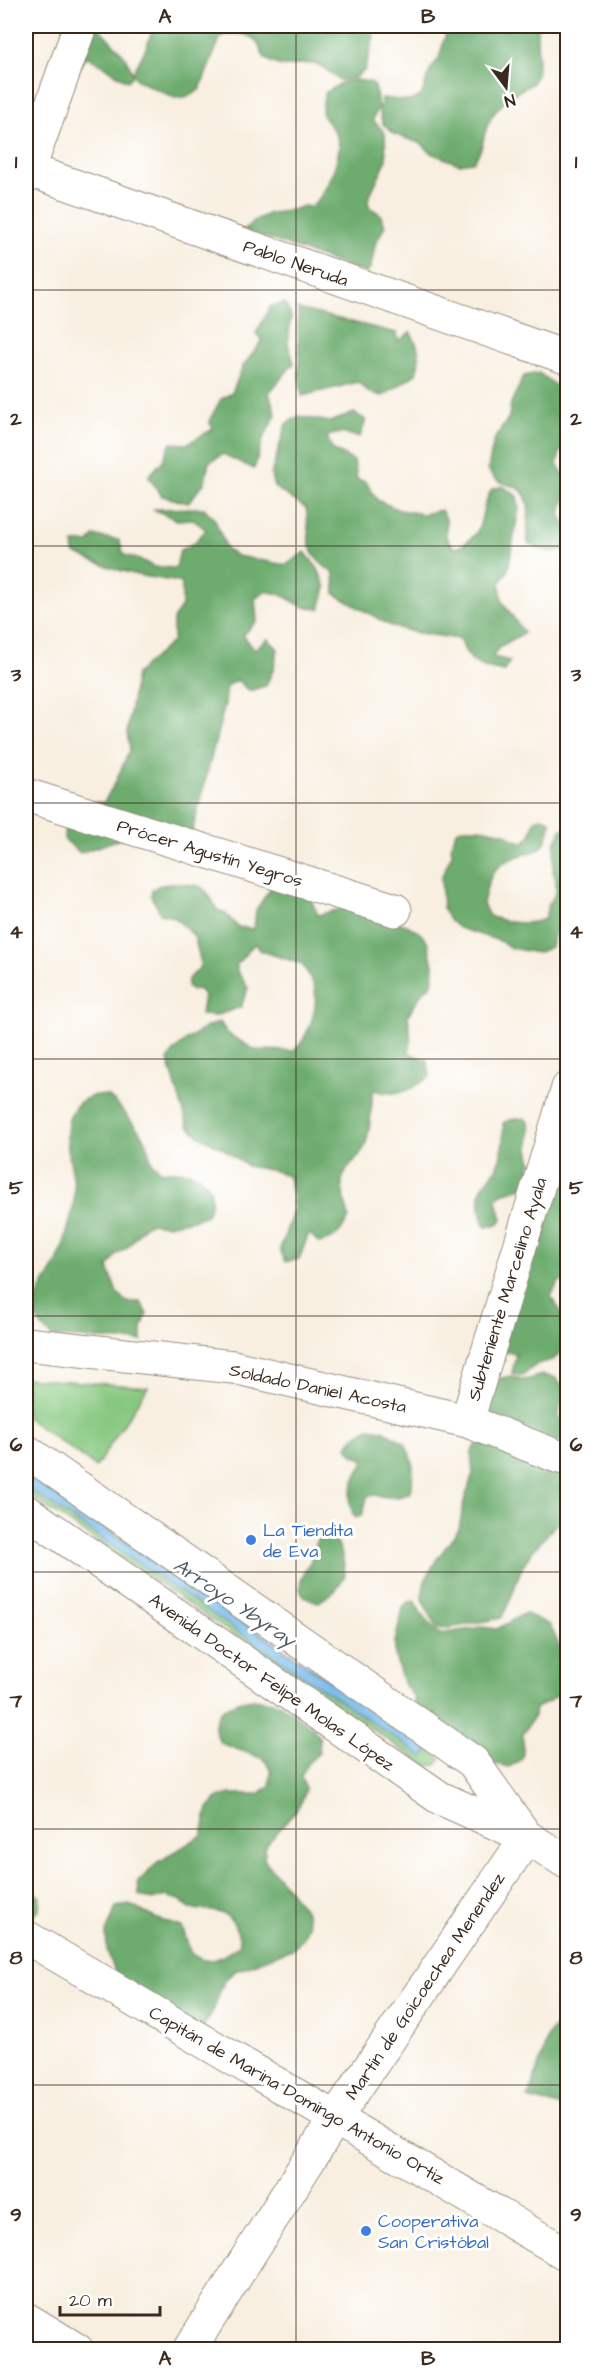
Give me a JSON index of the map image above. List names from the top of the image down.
{
  "streets": {
    "street": [
      "Pablo Neruda",
      "Prócer Agustín Yegros",
      "Subteniente Marcelino Ayala",
      "Soldado Daniel Acosta",
      "Avenida Doctor Felipe Molas López",
      "Martin de Goicoechea Menendez",
      "Capitán de Marina Domingo Antonio Ortiz"
    ]
  },
  "crossings": [
    ["Subteniente Marcelino Ayala", "Soldado Daniel Acosta"],
    ["Avenida Doctor Felipe Molas López", "Martin de Goicoechea Menendez"],
    ["Martin de Goicoechea Menendez", "Capitán de Marina Domingo Antonio Ortiz"]
  ],
  "water": ["Arroyo Ybyray"],
  "places": ["La Tiendita de Eva", "Cooperativa San Cristóbal"],
  "scale_bar": "20 m",
  "north": "bottom",
  "grid": {
    "columns": ["A", "B"],
    "rows": [
      "1",
      "2",
      "3",
      "4",
      "5",
      "6",
      "7",
      "8",
      "9"
    ]
  }
}
